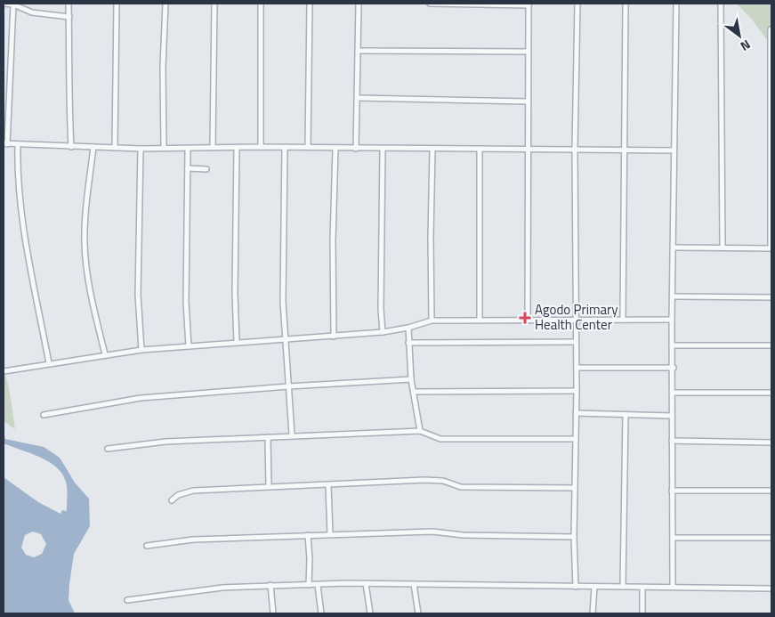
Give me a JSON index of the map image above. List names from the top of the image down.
{
  "places": {
    "health": ["Agodo Primary Health Center"]
  },
  "north": "bottom right"
}
